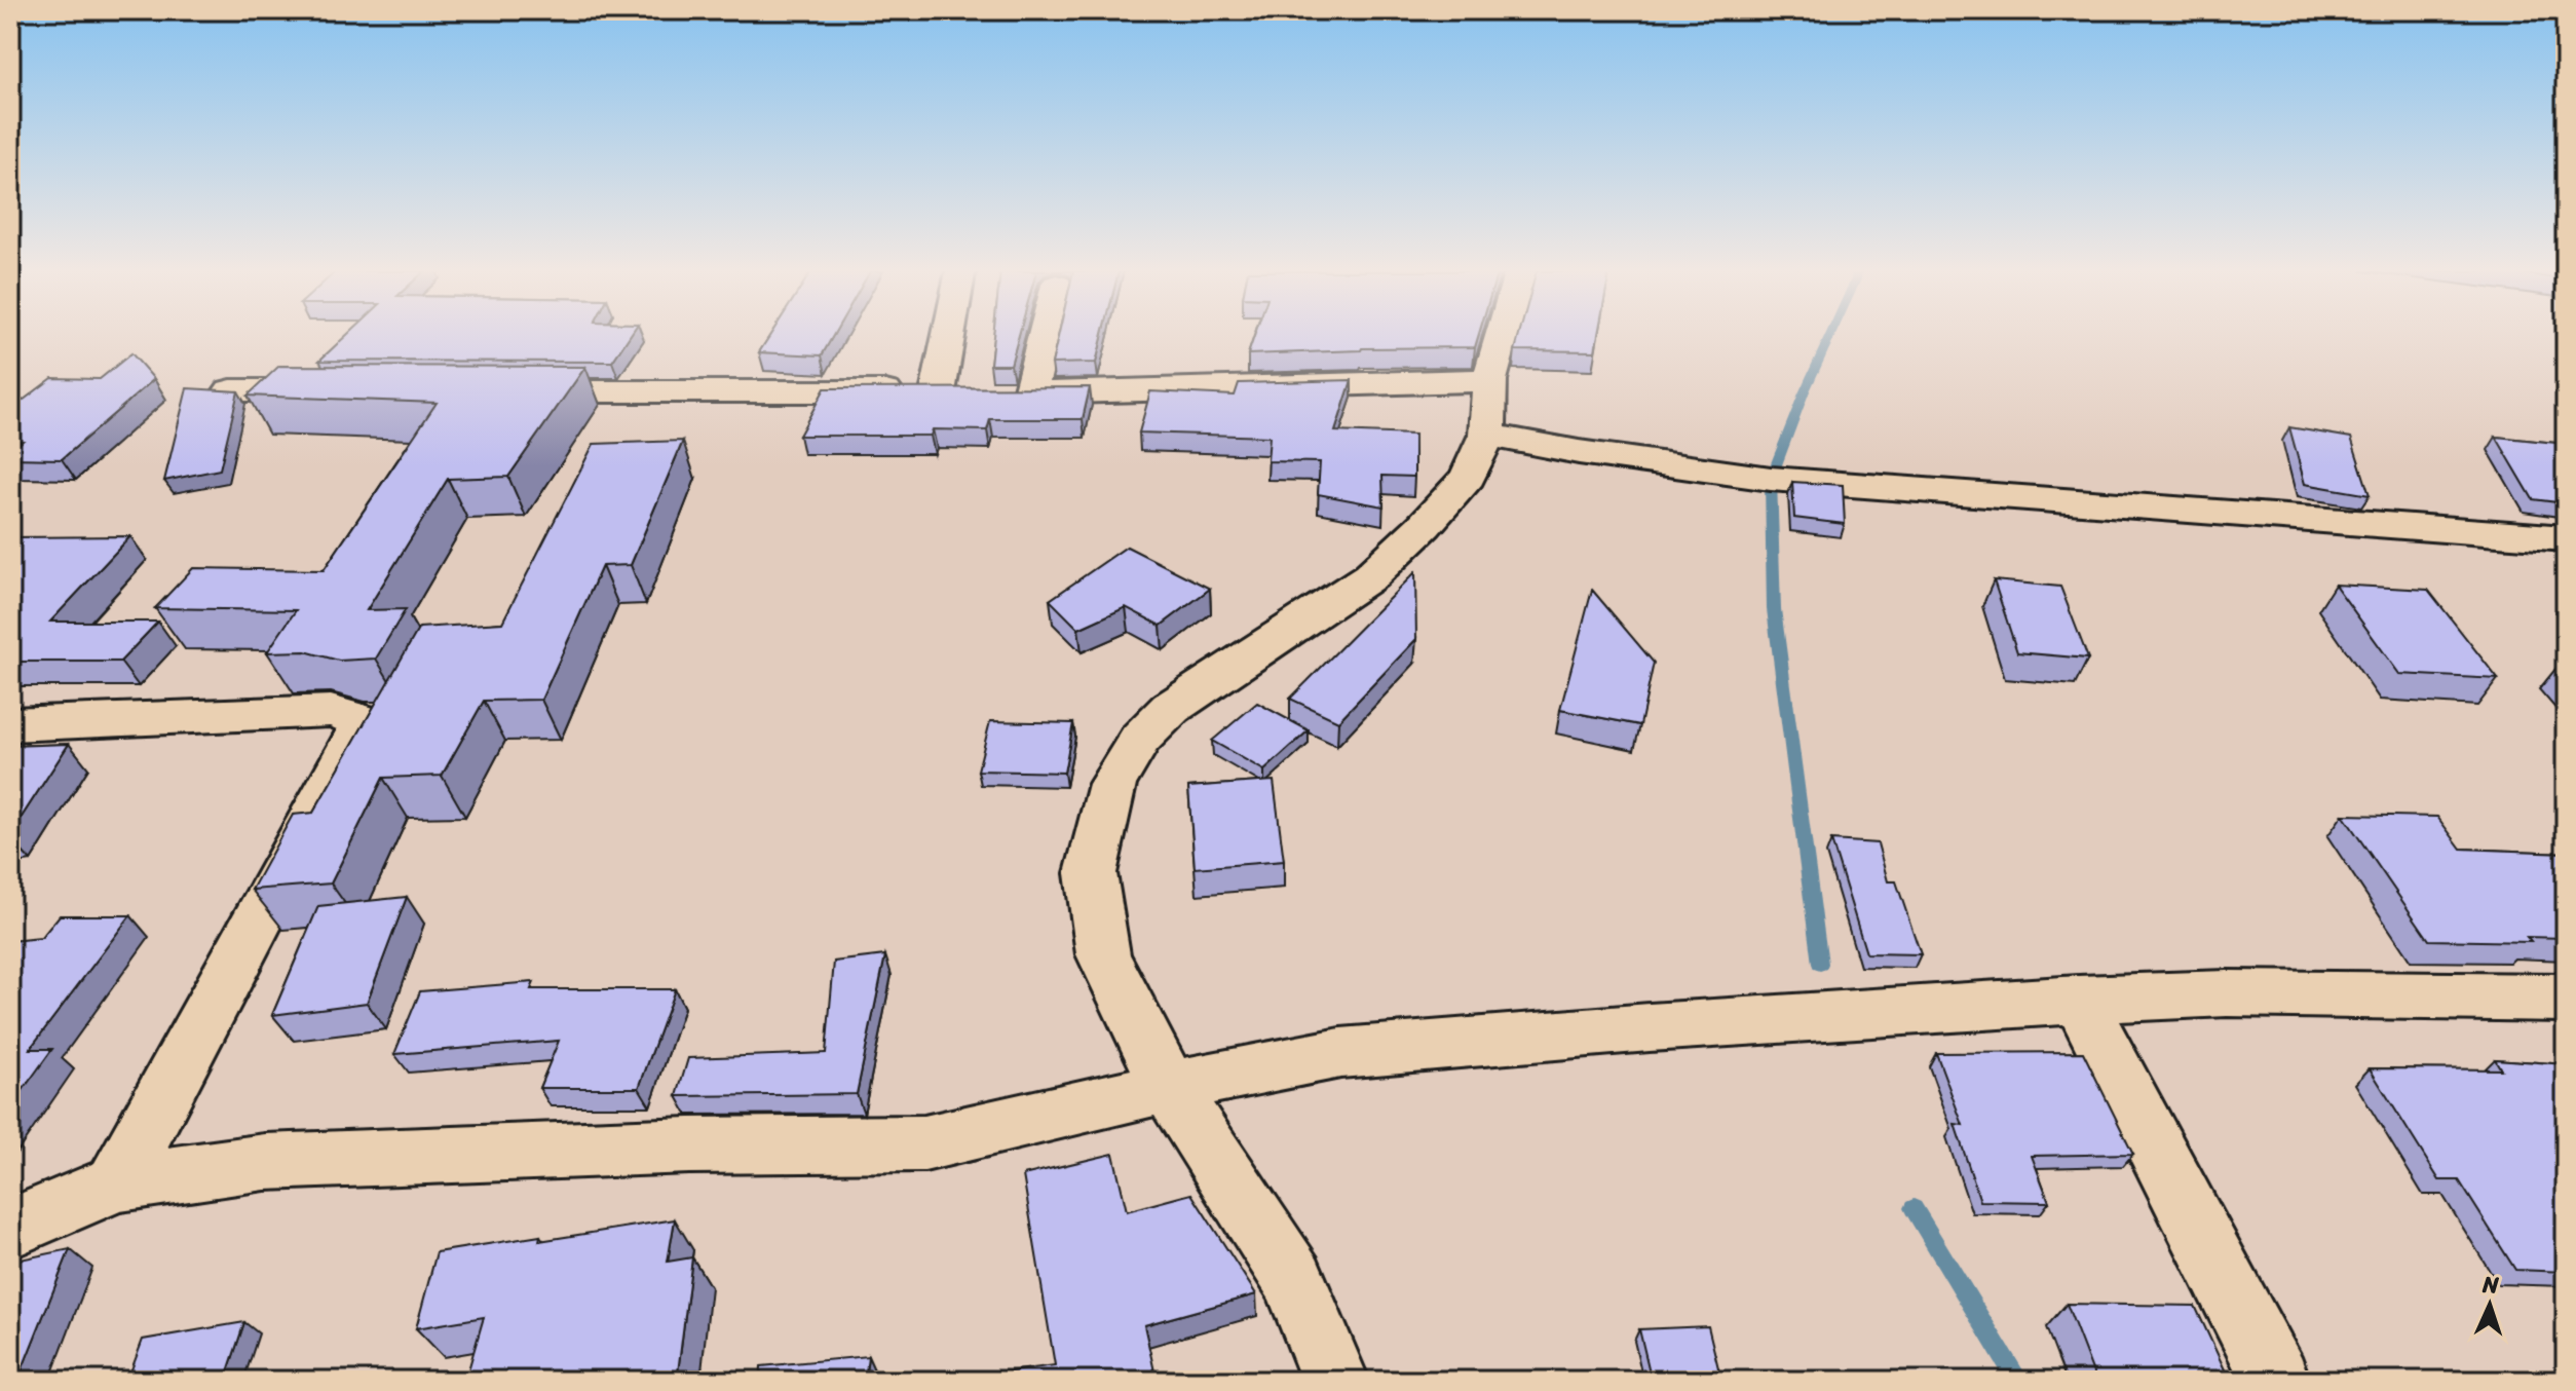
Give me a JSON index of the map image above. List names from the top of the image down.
{
  "north": "top"
}
